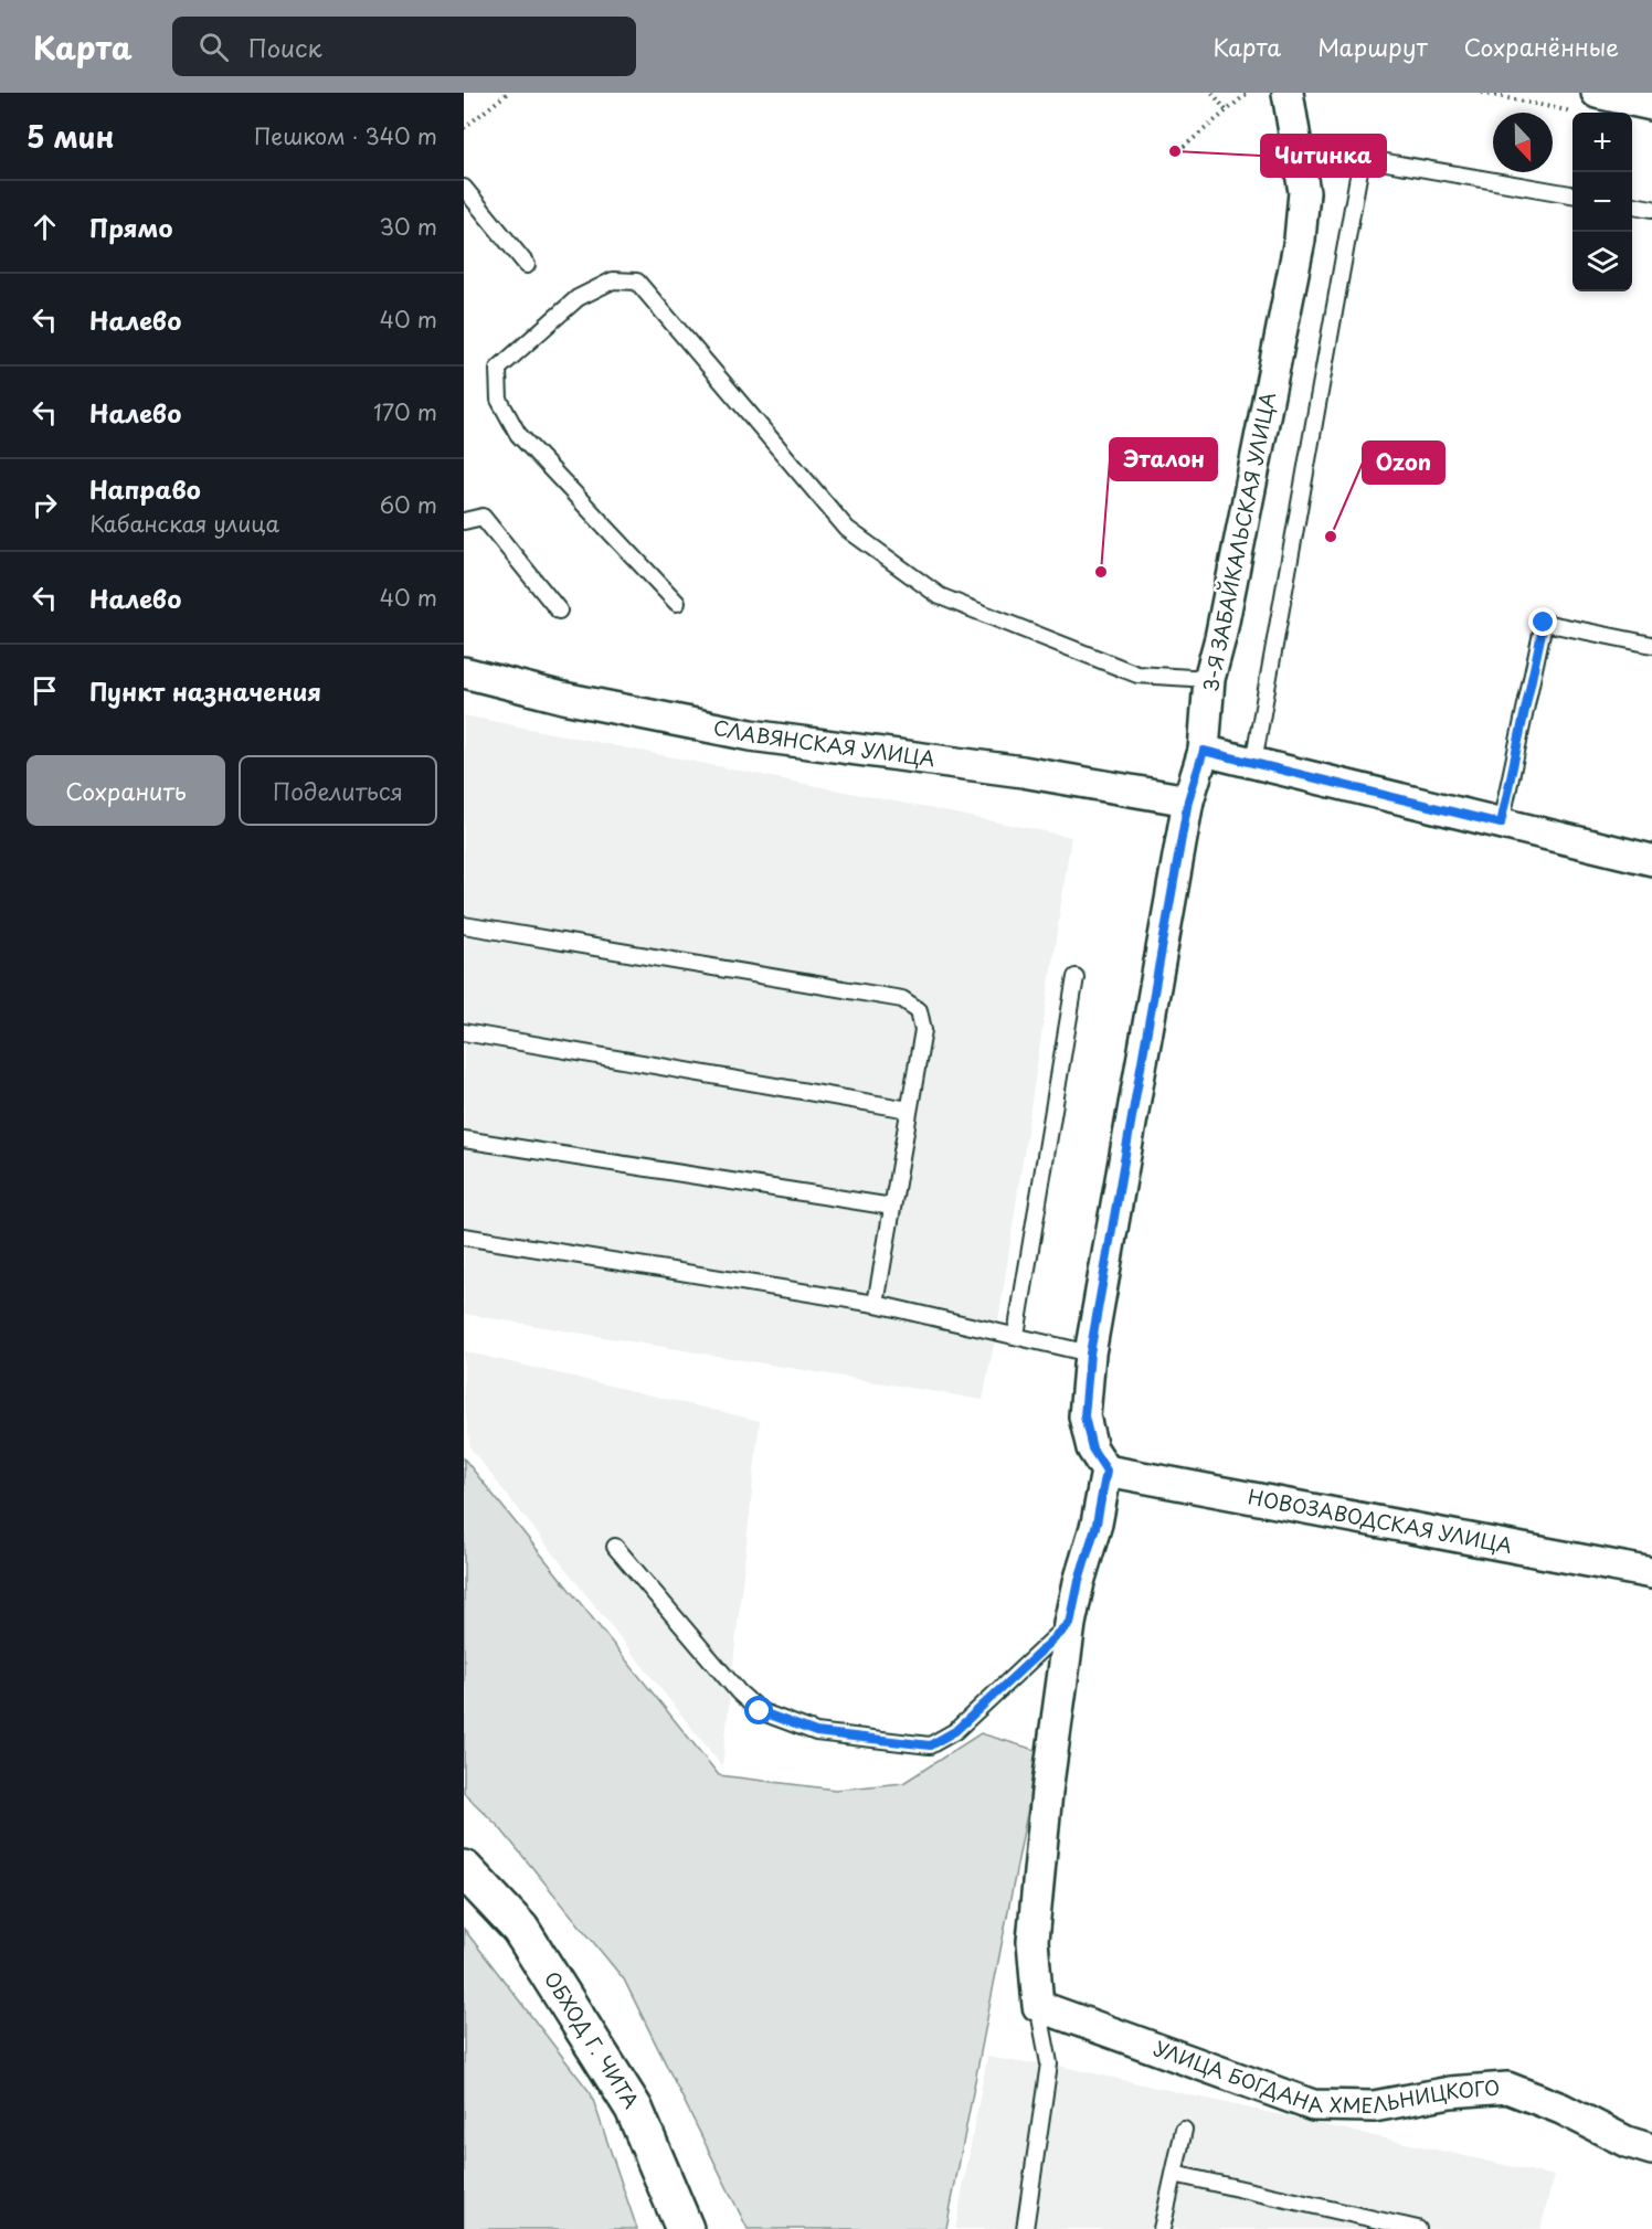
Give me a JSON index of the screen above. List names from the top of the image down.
{
  "streets": {
    "highway": ["ОБХОД Г. ЧИТА"],
    "street": [
      "3-Я ЗАБАЙКАЛЬСКАЯ УЛИЦА",
      "СЛАВЯНСКАЯ УЛИЦА",
      "НОВОЗАВОДСКАЯ УЛИЦА",
      "УЛИЦА БОГДАНА ХМЕЛЬНИЦКОГО"
    ]
  },
  "crossings": [
    ["3-Я ЗАБАЙКАЛЬСКАЯ УЛИЦА", "СЛАВЯНСКАЯ УЛИЦА"],
    ["3-Я ЗАБАЙКАЛЬСКАЯ УЛИЦА", "НОВОЗАВОДСКАЯ УЛИЦА"]
  ],
  "places": ["Читинка", "Ozon", "Эталон"],
  "north": "bottom",
  "page": {
    "header": "Карта",
    "search": "Поиск",
    "nav": ["Карта", "Маршрут", "Сохранённые"],
    "heading": ["5 мин", "Пешком · 340 m"],
    "map_buttons": ["+", "−"],
    "list": [
      ["Прямо", "30 m"],
      ["Налево", "40 m"],
      ["Налево", "170 m"],
      ["Направо", "Кабанская улица", "60 m"],
      ["Налево", "40 m"],
      "Пункт назначения"
    ],
    "buttons": ["Сохранить", "Поделиться"]
  }
}
